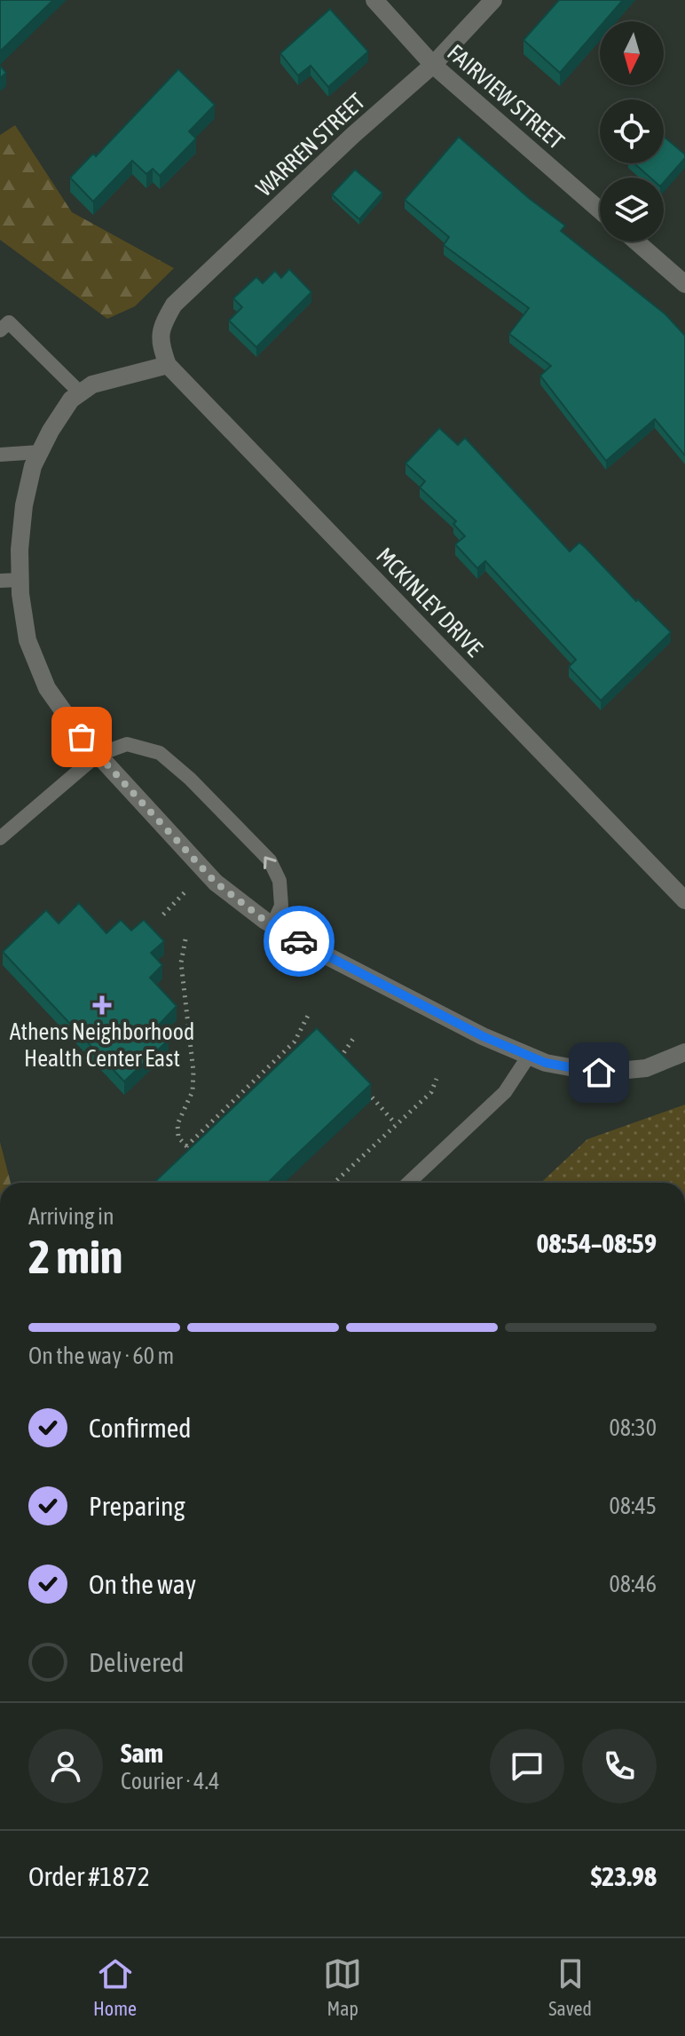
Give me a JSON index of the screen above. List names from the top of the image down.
{
  "streets": {
    "street": ["FAIRVIEW STREET", "WARREN STREET", "MCKINLEY DRIVE"]
  },
  "crossings": [
    ["FAIRVIEW STREET", "WARREN STREET"],
    ["WARREN STREET", "MCKINLEY DRIVE"]
  ],
  "places": {
    "health": ["Athens Neighborhood Health Center East"]
  },
  "north": "bottom",
  "page": {
    "heading": ["2 min", "Arriving in", "08:54–08:59"],
    "panel": [
      "Sam",
      "Courier · 4.4",
      "Order #1872",
      "$23.98"
    ],
    "bar": "On the way · 60 m",
    "list": [
      ["Confirmed", "08:30"],
      ["Preparing", "08:45"],
      ["On the way", "08:46"],
      "Delivered"
    ],
    "tabs": ["Home", "Map", "Saved"]
  }
}
